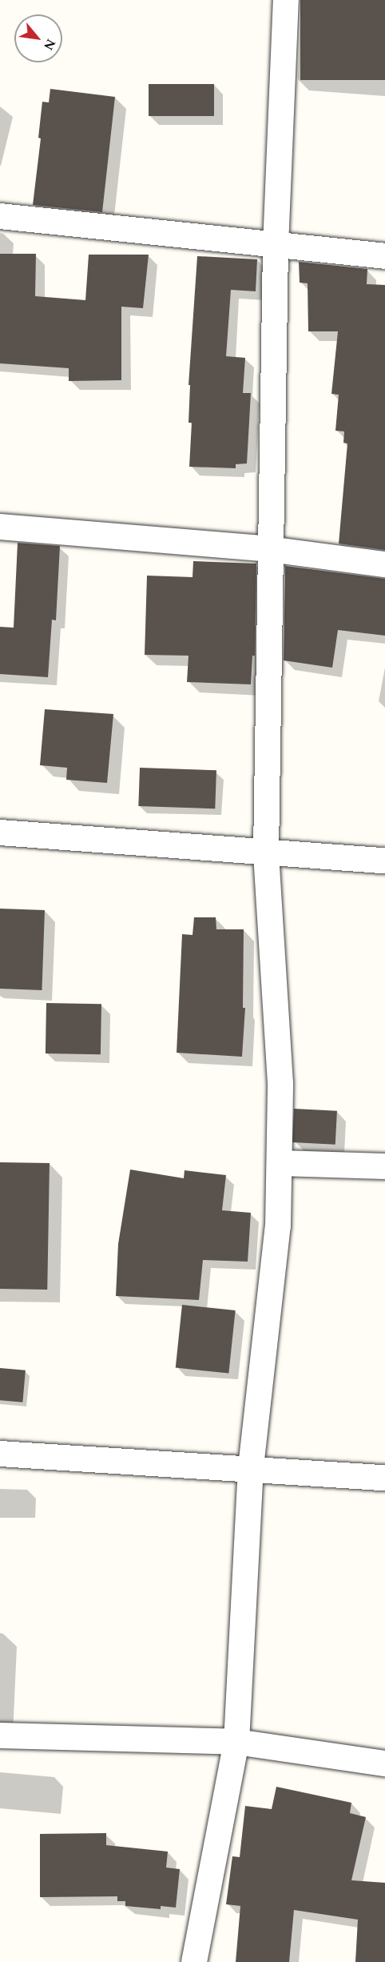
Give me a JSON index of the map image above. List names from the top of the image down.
{
  "north": "bottom right"
}
